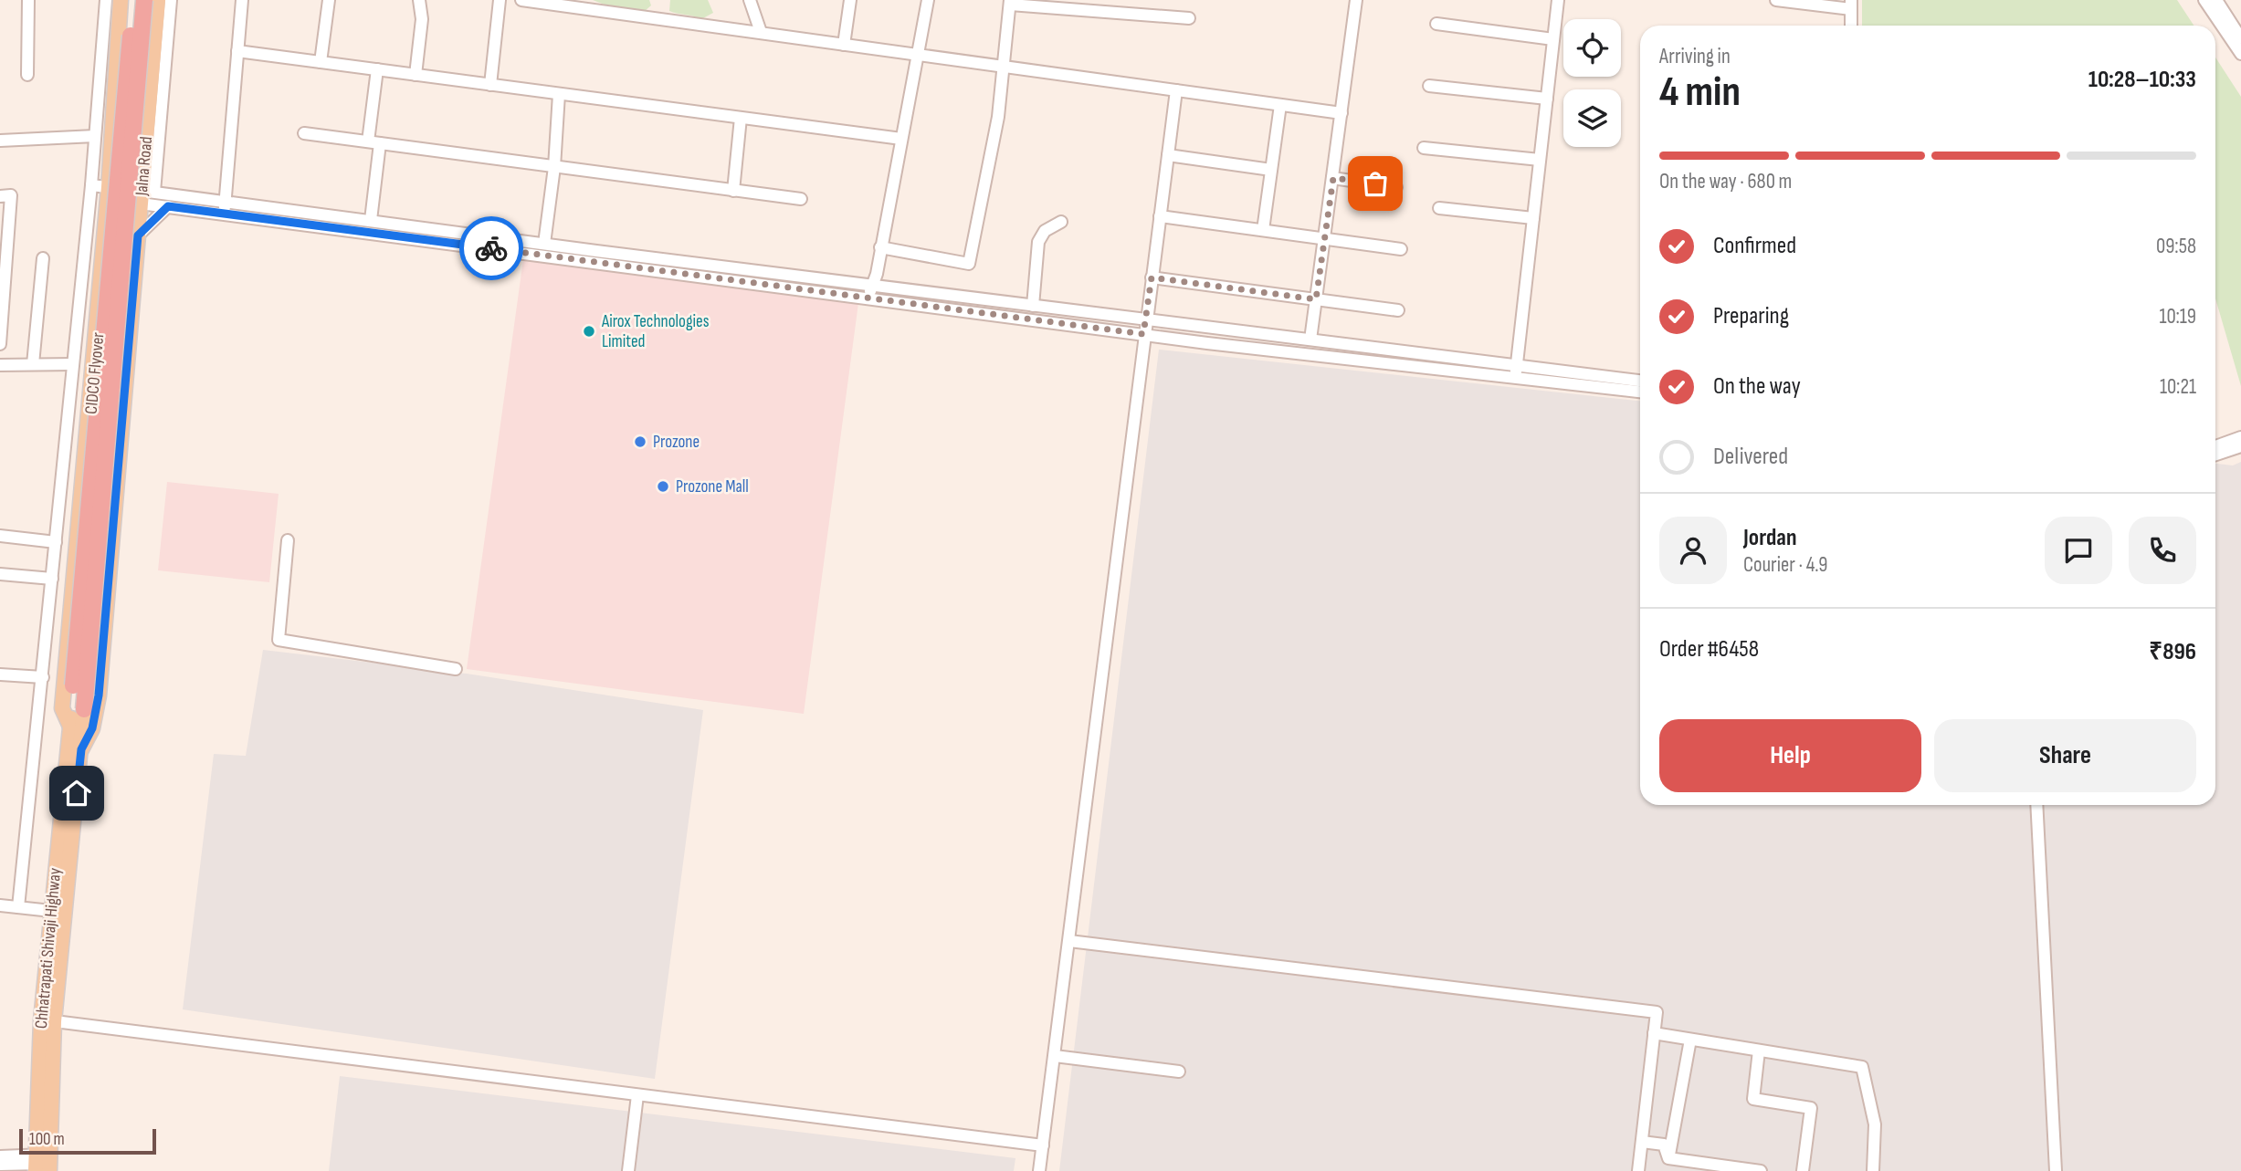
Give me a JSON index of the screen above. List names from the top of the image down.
{
  "streets": {
    "highway": ["CIDCO Flyover"],
    "main road": ["Jalna Road", "Chhatrapati Shivaji Highway"]
  },
  "crossings": [
    ["Jalna Road", "CIDCO Flyover"],
    ["Jalna Road", "Chhatrapati Shivaji Highway"],
    ["CIDCO Flyover", "Chhatrapati Shivaji Highway"]
  ],
  "places": ["Airox Technologies Limited", "Prozone", "Prozone Mall"],
  "scale_bar": "100 m",
  "page": {
    "heading": ["4 min", "Arriving in", "10:28–10:33"],
    "panel": [
      "Jordan",
      "Courier · 4.9",
      "Order #6458",
      "₹896"
    ],
    "bar": "On the way · 680 m",
    "list": [
      ["Confirmed", "09:58"],
      ["Preparing", "10:19"],
      ["On the way", "10:21"],
      "Delivered"
    ],
    "buttons": ["Help", "Share"],
    "scale": "100 m"
  }
}
